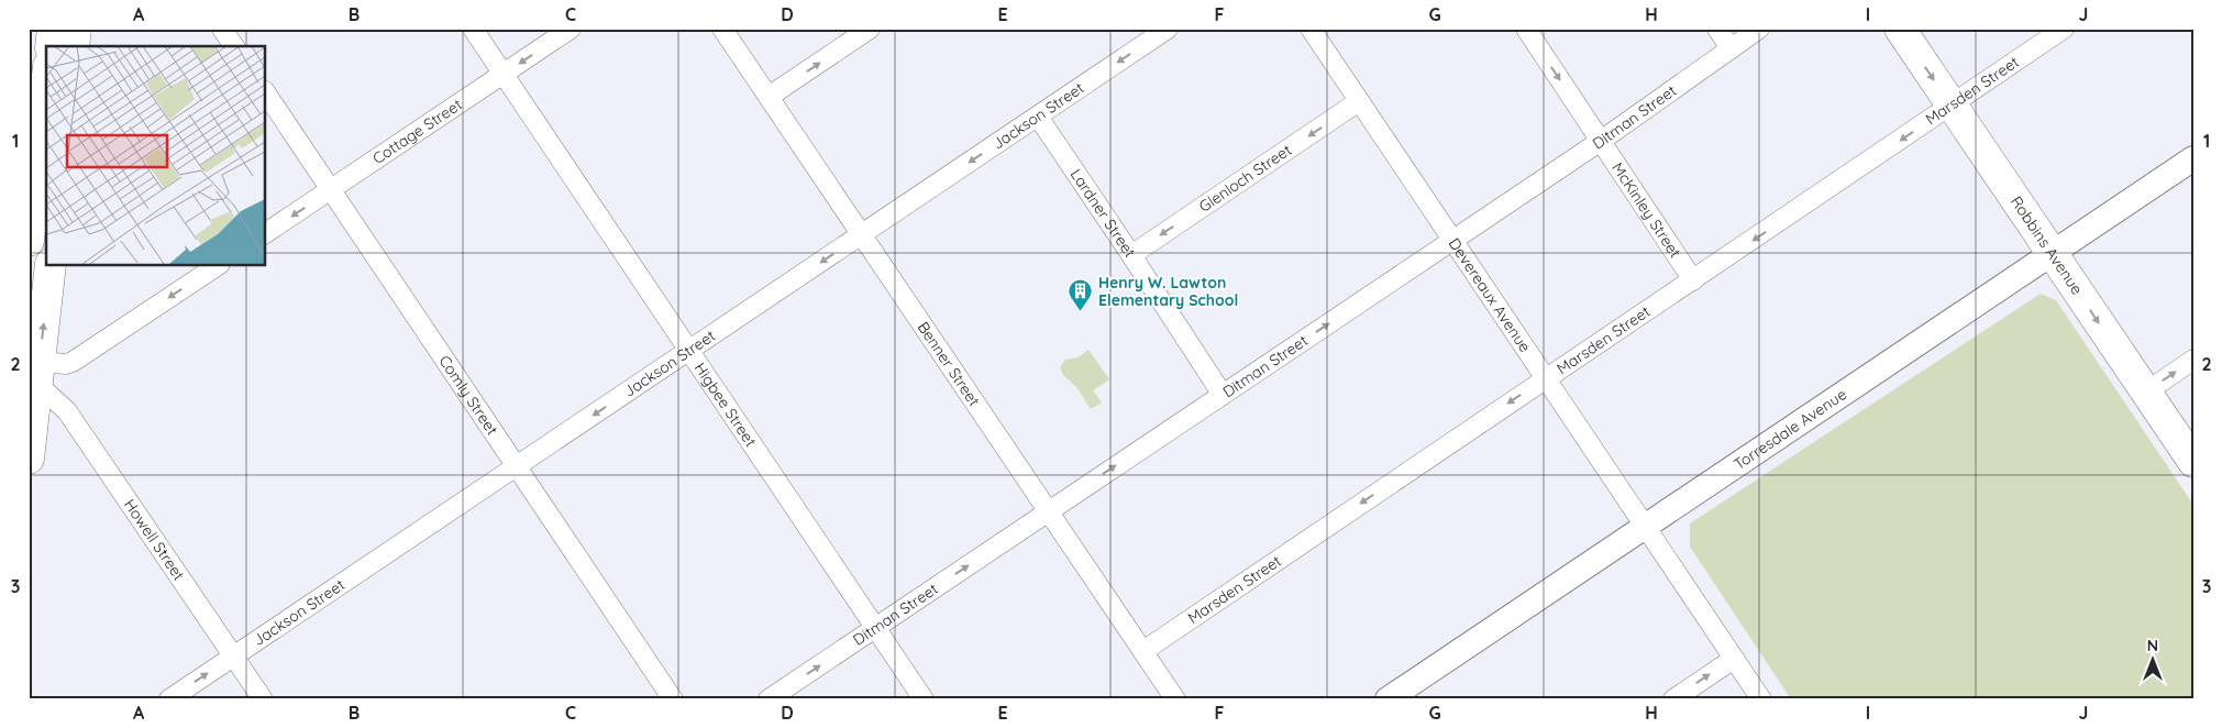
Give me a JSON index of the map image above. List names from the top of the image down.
{
  "streets": {
    "main road": ["Robbins Avenue"],
    "street": [
      "Marsden Street",
      "Jackson Street",
      "Ditman Street",
      "Cottage Street",
      "Glenloch Street",
      "McKinley Street",
      "Lardner Street",
      "Devereaux Avenue",
      "Benner Street",
      "Comly Street",
      "Higbee Street",
      "Torresdale Avenue",
      "Howell Street"
    ]
  },
  "crossings": [
    ["Marsden Street", "McKinley Street"],
    ["Marsden Street", "Robbins Avenue"],
    ["Marsden Street", "Devereaux Avenue"],
    ["Marsden Street", "Benner Street"],
    ["Jackson Street", "Lardner Street"],
    ["Jackson Street", "Benner Street"],
    ["Jackson Street", "Comly Street"],
    ["Jackson Street", "Higbee Street"],
    ["Jackson Street", "Howell Street"],
    ["Ditman Street", "McKinley Street"],
    ["Ditman Street", "Lardner Street"],
    ["Ditman Street", "Devereaux Avenue"],
    ["Ditman Street", "Benner Street"],
    ["Ditman Street", "Higbee Street"],
    ["Cottage Street", "Comly Street"],
    ["Cottage Street", "Higbee Street"],
    ["Glenloch Street", "Lardner Street"],
    ["Glenloch Street", "Devereaux Avenue"],
    ["Robbins Avenue", "Torresdale Avenue"],
    ["Devereaux Avenue", "Torresdale Avenue"]
  ],
  "one_way": [
    "Marsden Street",
    "Jackson Street",
    "Ditman Street",
    "Cottage Street",
    "Glenloch Street",
    "McKinley Street",
    "Robbins Avenue"
  ],
  "places": {
    "building": ["Henry W. Lawton Elementary School"]
  },
  "north": "top",
  "grid": {
    "columns": [
      "A",
      "B",
      "C",
      "D",
      "E",
      "F",
      "G",
      "H",
      "I",
      "J"
    ],
    "rows": ["1", "2", "3"]
  }
}
